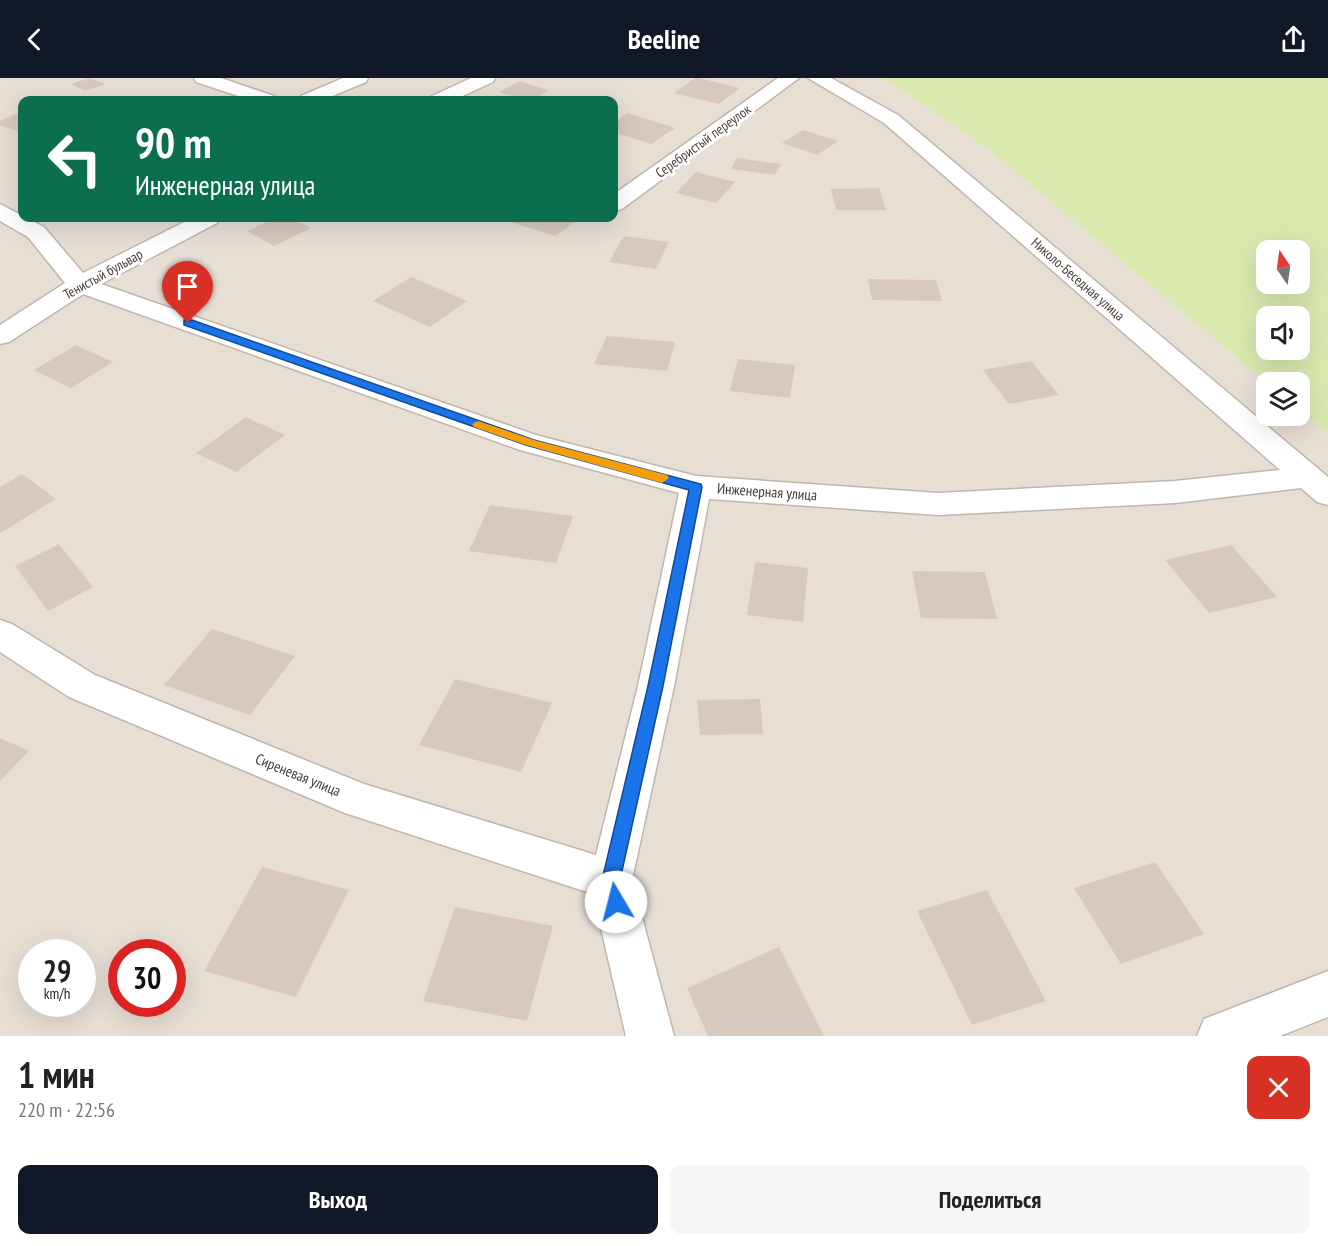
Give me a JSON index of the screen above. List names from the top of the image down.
{
  "streets": {
    "street": [
      "Серебристый переулок",
      "Тенистый бульвар",
      "Николо-Беседная улица",
      "Инженерная улица",
      "Сиреневая улица"
    ]
  },
  "crossings": [
    ["Тенистый бульвар", "Инженерная улица"],
    ["Николо-Беседная улица", "Инженерная улица"]
  ],
  "north": "top",
  "page": {
    "header": "Beeline",
    "turn": ["90 m", "Инженерная улица"],
    "speed": "29 km/h",
    "limit": "30",
    "heading": ["1 мин", "220 m · 22:56"],
    "buttons": ["Выход", "Поделиться"]
  }
}
